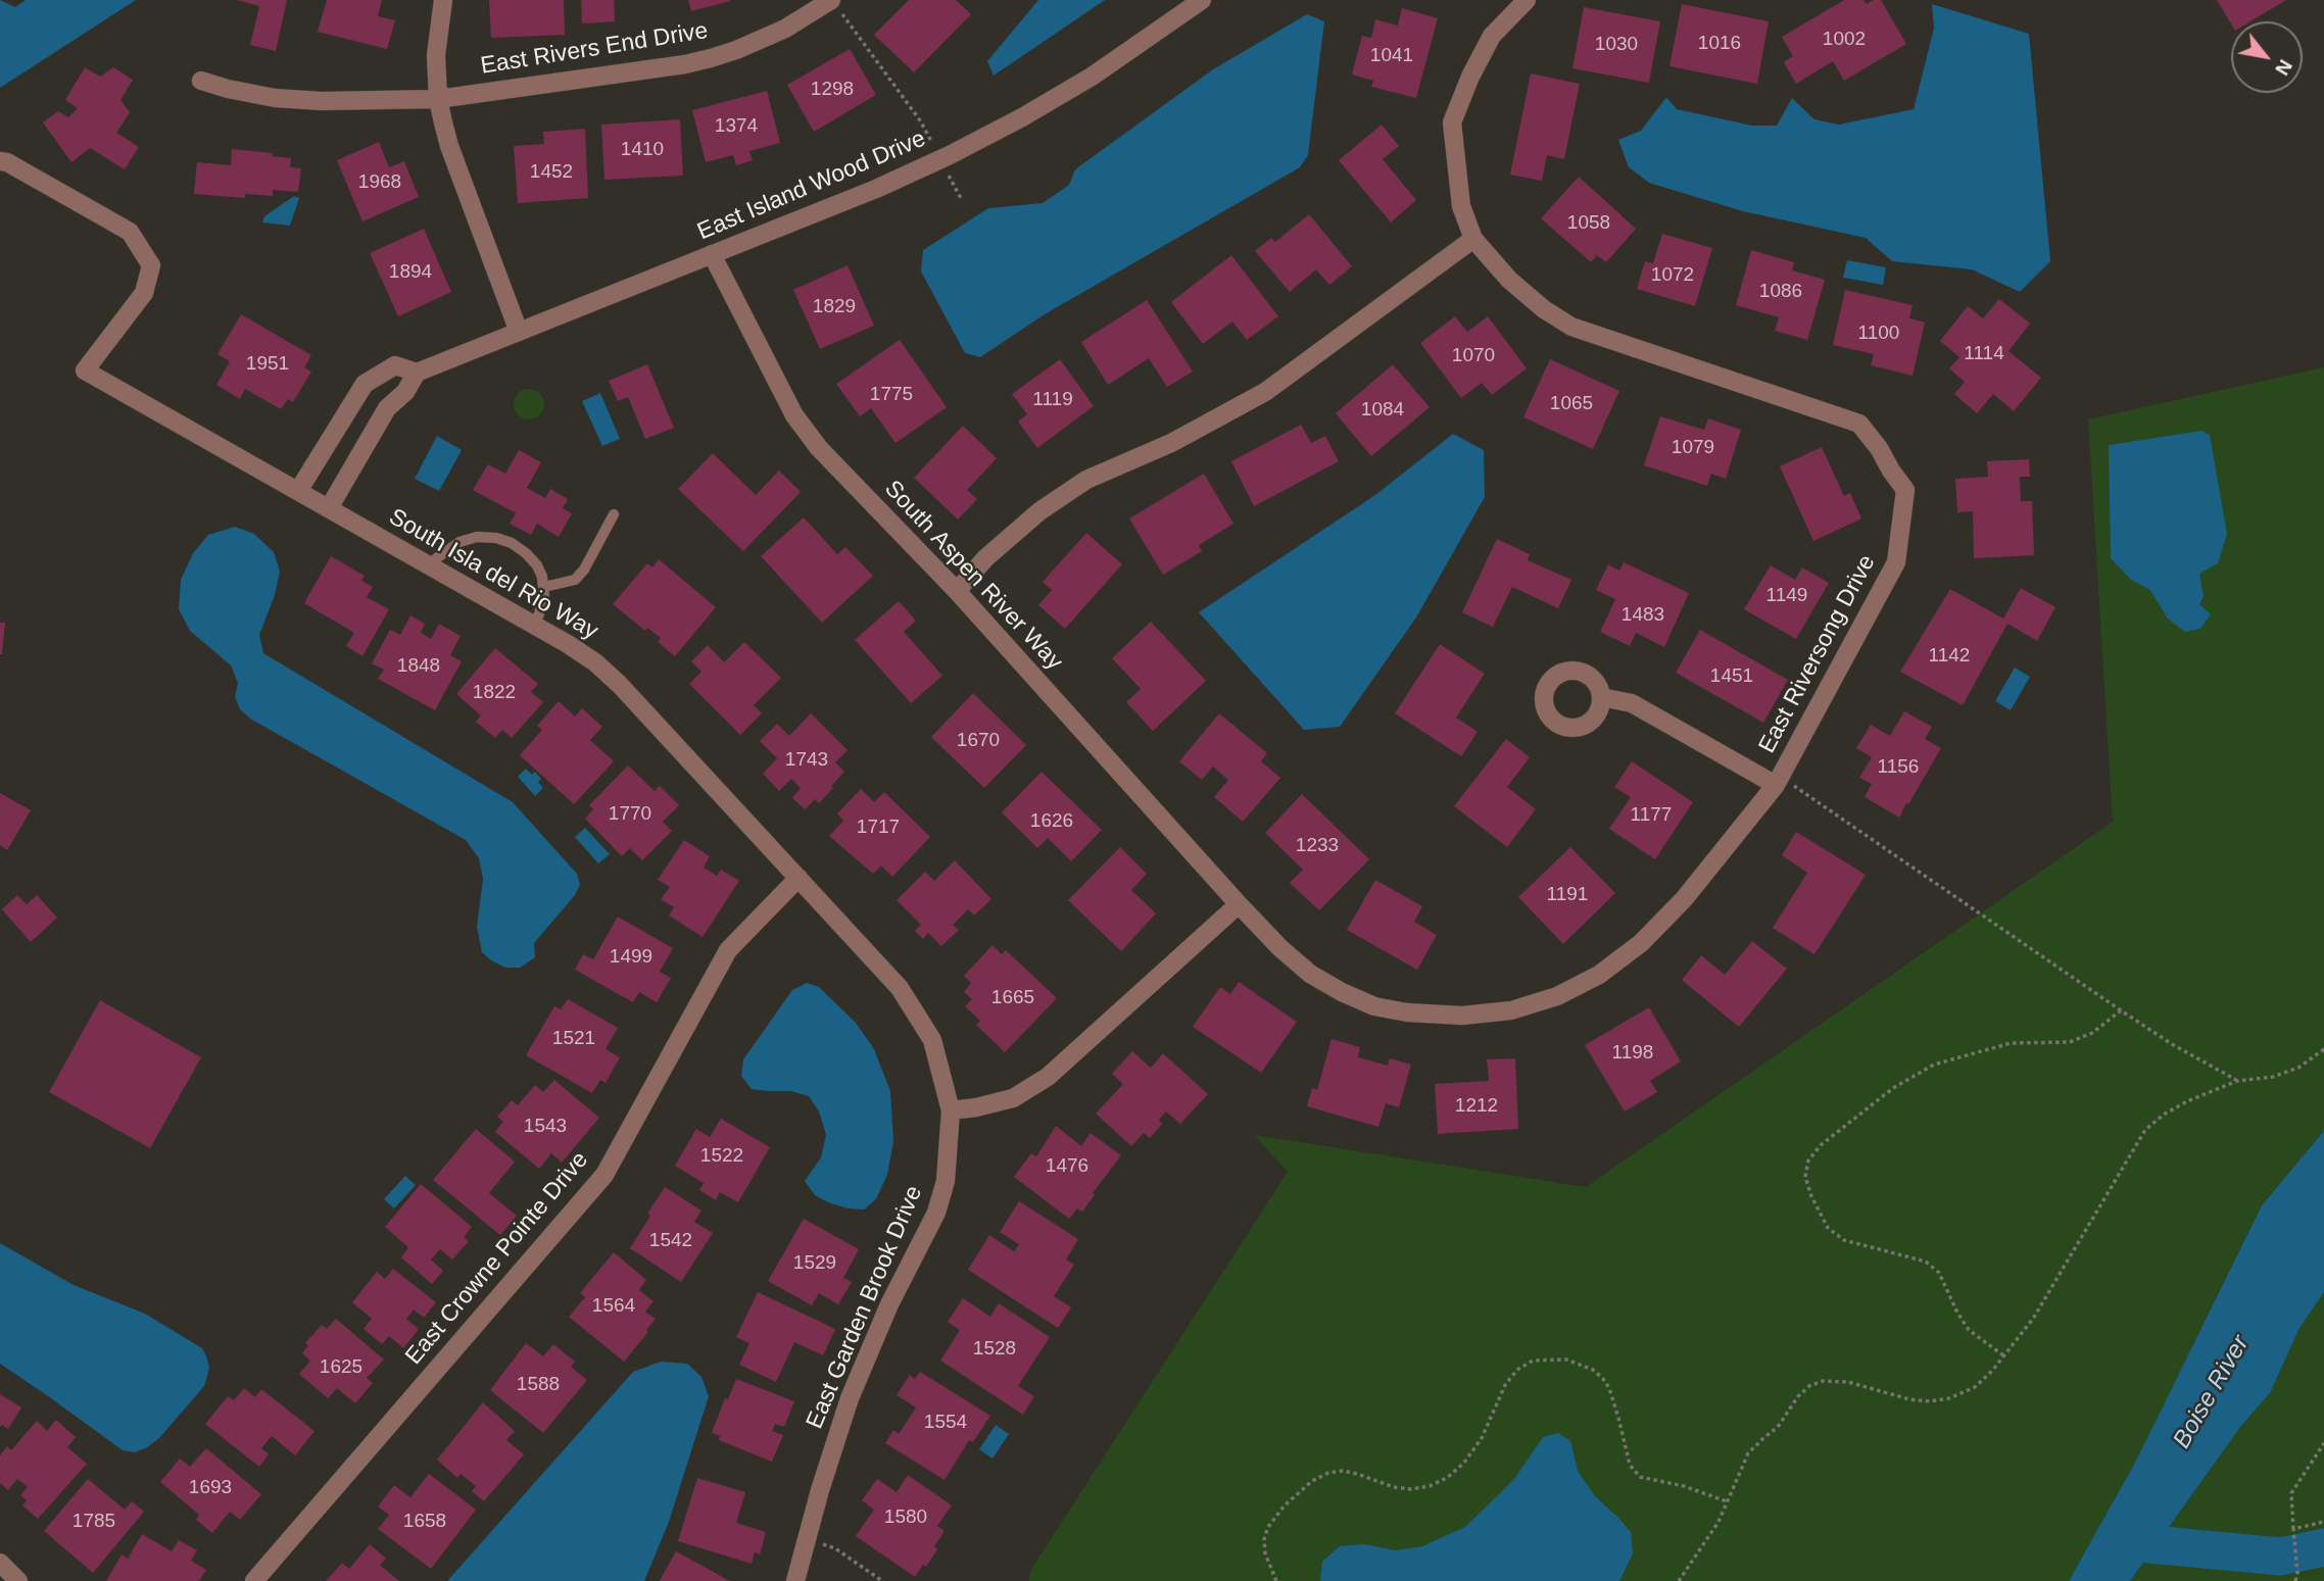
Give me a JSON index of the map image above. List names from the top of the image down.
{
  "streets": {
    "street": [
      "East Rivers End Drive",
      "East Island Wood Drive",
      "South Isla del Rio Way",
      "South Aspen River Way",
      "East Riversong Drive",
      "East Crowne Pointe Drive",
      "East Garden Brook Drive"
    ]
  },
  "crossings": [
    ["East Island Wood Drive", "South Isla del Rio Way"],
    ["East Island Wood Drive", "South Aspen River Way"],
    ["South Isla del Rio Way", "East Crowne Pointe Drive"],
    ["South Isla del Rio Way", "East Garden Brook Drive"],
    ["South Aspen River Way", "East Riversong Drive"]
  ],
  "water": ["Boise River"],
  "house_numbers": [
    "1002",
    "1016",
    "1030",
    "1041",
    "1298",
    "1374",
    "1410",
    "1452",
    "1968",
    "1058",
    "1894",
    "1072",
    "1086",
    "1829",
    "1100",
    "1114",
    "1070",
    "1951",
    "1775",
    "1119",
    "1065",
    "1084",
    "1079",
    "1149",
    "1483",
    "1142",
    "1848",
    "1451",
    "1822",
    "1670",
    "1743",
    "1156",
    "1770",
    "1177",
    "1626",
    "1717",
    "1233",
    "1191",
    "1499",
    "1665",
    "1521",
    "1198",
    "1212",
    "1543",
    "1522",
    "1476",
    "1542",
    "1529",
    "1564",
    "1528",
    "1625",
    "1588",
    "1554",
    "1693",
    "1580",
    "1785",
    "1658"
  ],
  "north": "bottom right"
}
